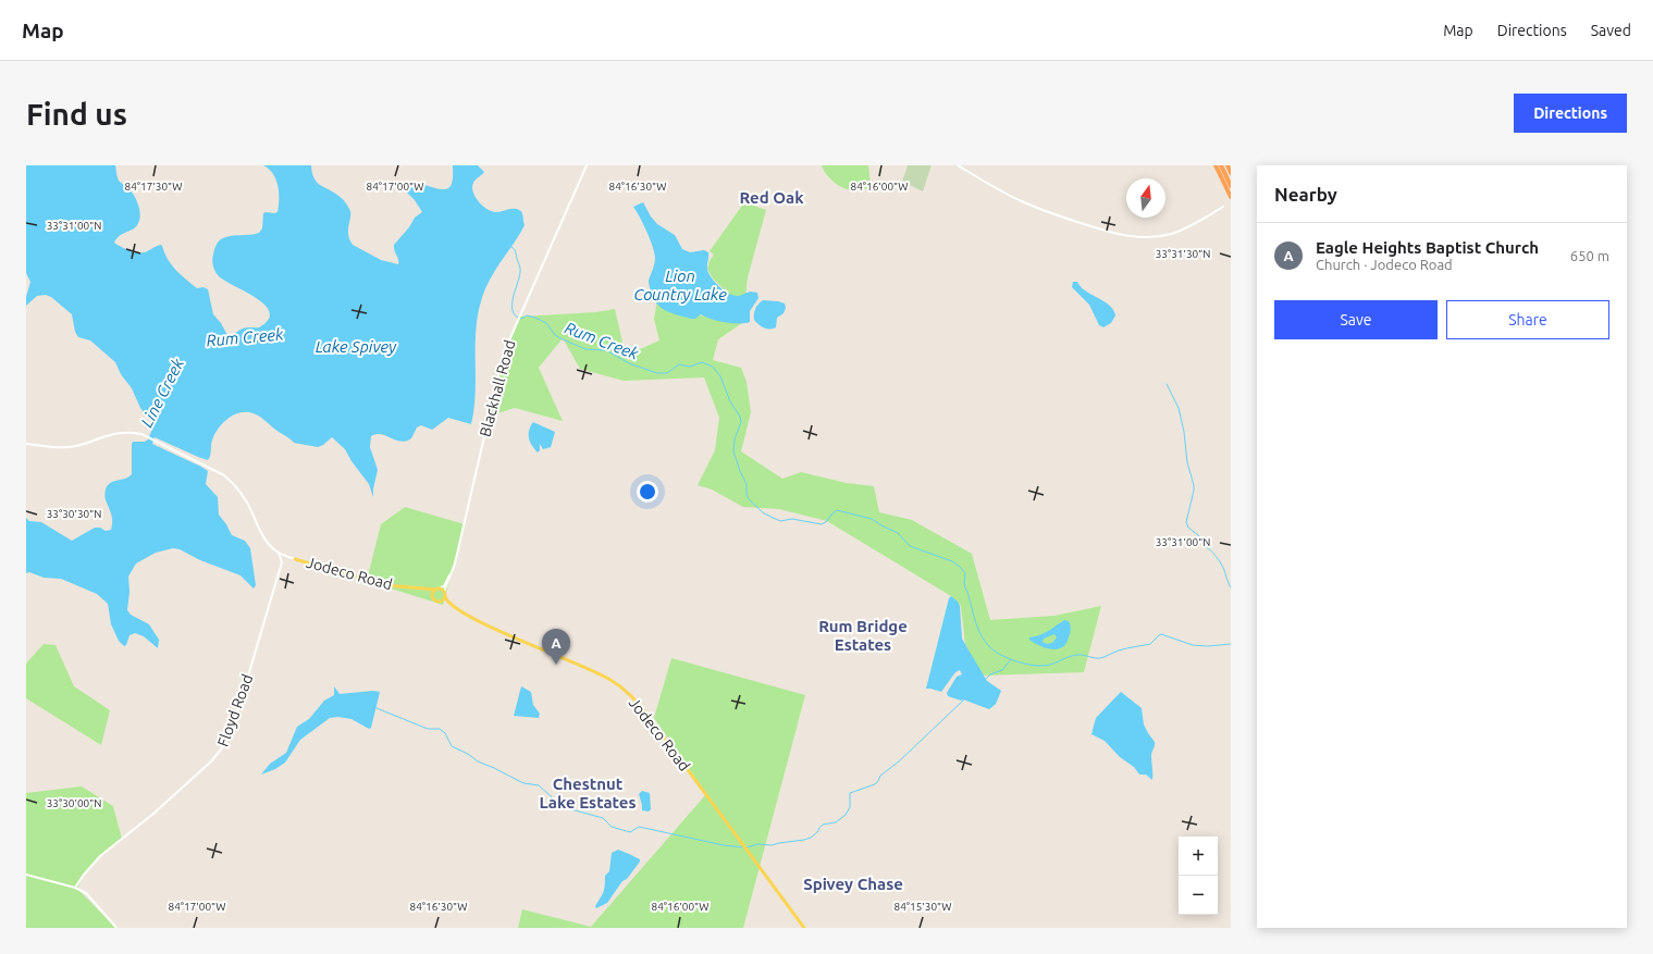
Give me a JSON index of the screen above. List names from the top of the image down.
{
  "streets": {
    "main road": ["Jodeco Road"],
    "street": ["Blackhall Road", "Floyd Road"]
  },
  "crossings": [
    ["Blackhall Road", "Jodeco Road"]
  ],
  "districts": [
    "Red Oak",
    "Rum Bridge Estates",
    "Chestnut Lake Estates",
    "Spivey Chase"
  ],
  "water": [
    "Lion Country Lake",
    "Rum Creek",
    "Lake Spivey",
    "Line Creek"
  ],
  "north": "top",
  "page": {
    "header": "Map",
    "nav": ["Map", "Directions", "Saved"],
    "buttons": [
      "Directions",
      ["Save", "Share"]
    ],
    "title": "Find us",
    "heading": "Nearby",
    "list": [
      {
        "mark": "A",
        "name": "Eagle Heights Baptist Church",
        "note": "Church · Jodeco Road",
        "value": "650 m"
      }
    ],
    "pins": "A",
    "map_buttons": ["+", "−"]
  },
  "coordinates": [
    "84°17'30\"W",
    "84°17'00\"W",
    "84°16'00\"W",
    "84°16'30\"W",
    "33°31'00\"N",
    "33°31'30\"N",
    "33°30'30\"N",
    "33°30'00\"N",
    "84°15'30\"W"
  ]
}
